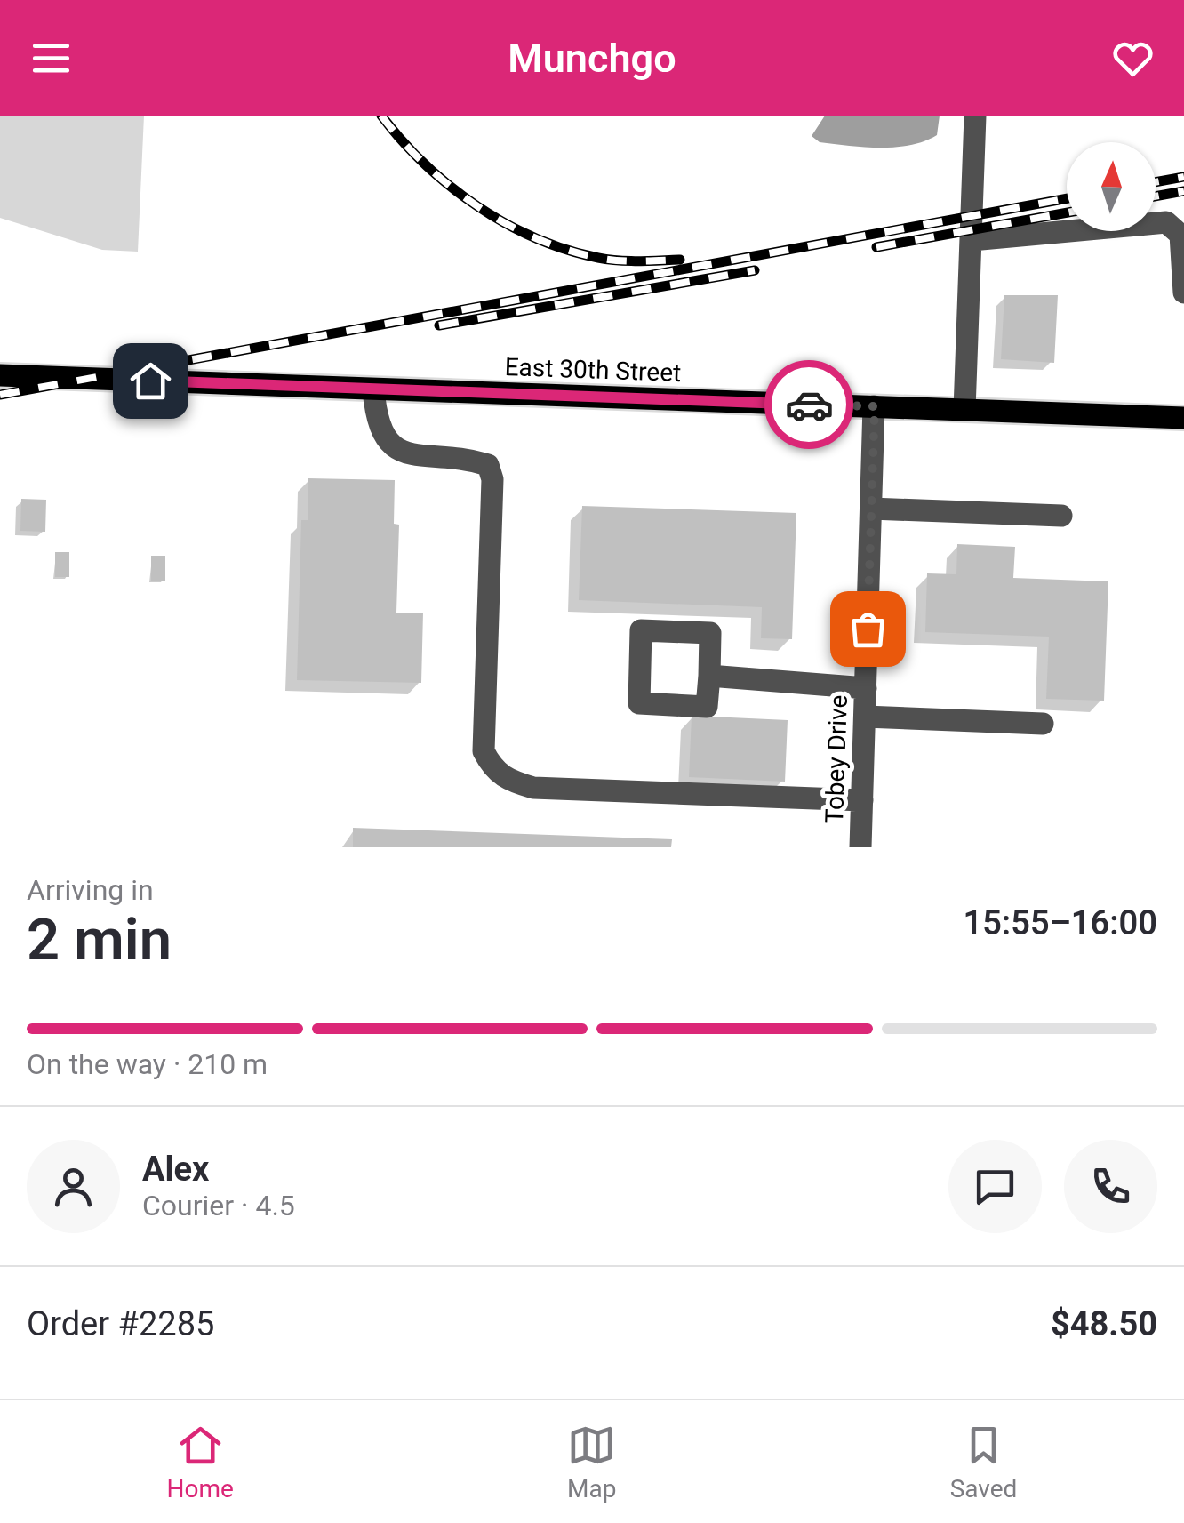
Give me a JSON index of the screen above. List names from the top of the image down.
{
  "streets": {
    "main road": ["East 30th Street"],
    "street": ["Tobey Drive"]
  },
  "crossings": [
    ["East 30th Street", "Tobey Drive"]
  ],
  "north": "top",
  "page": {
    "header": "Munchgo",
    "heading": ["2 min", "Arriving in", "15:55–16:00"],
    "panel": [
      "Alex",
      "Courier · 4.5",
      "Order #2285",
      "$48.50"
    ],
    "bar": "On the way · 210 m",
    "tabs": ["Home", "Map", "Saved"]
  }
}
